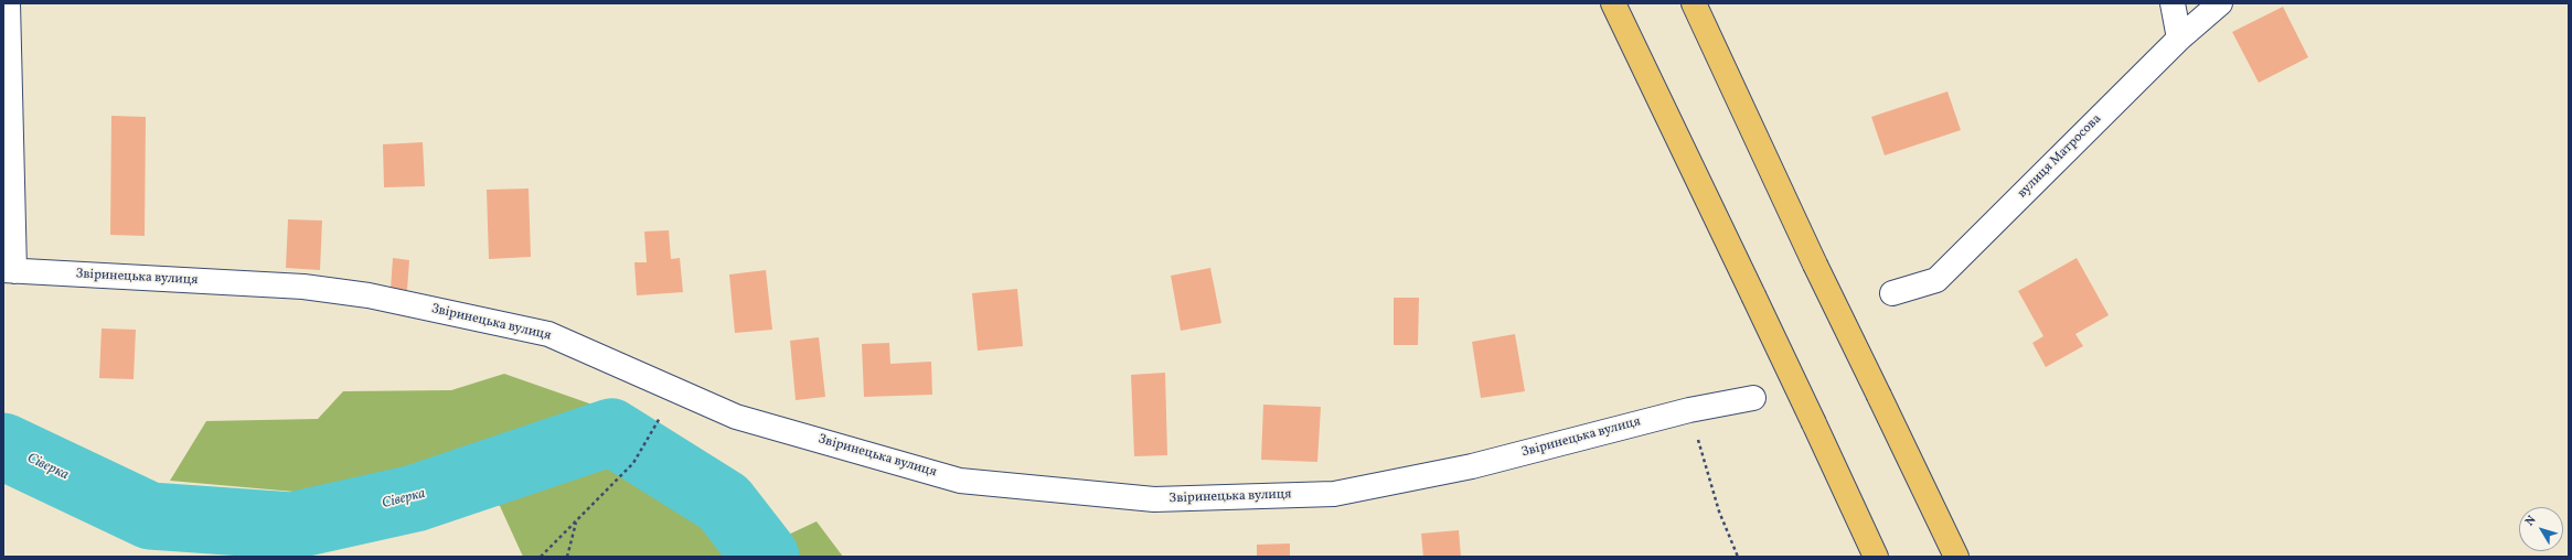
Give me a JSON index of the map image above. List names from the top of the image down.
{
  "streets": {
    "street": ["вулиця Матросова", "Звіринецька вулиця"]
  },
  "water": ["Сіверка"],
  "north": "top left"
}
